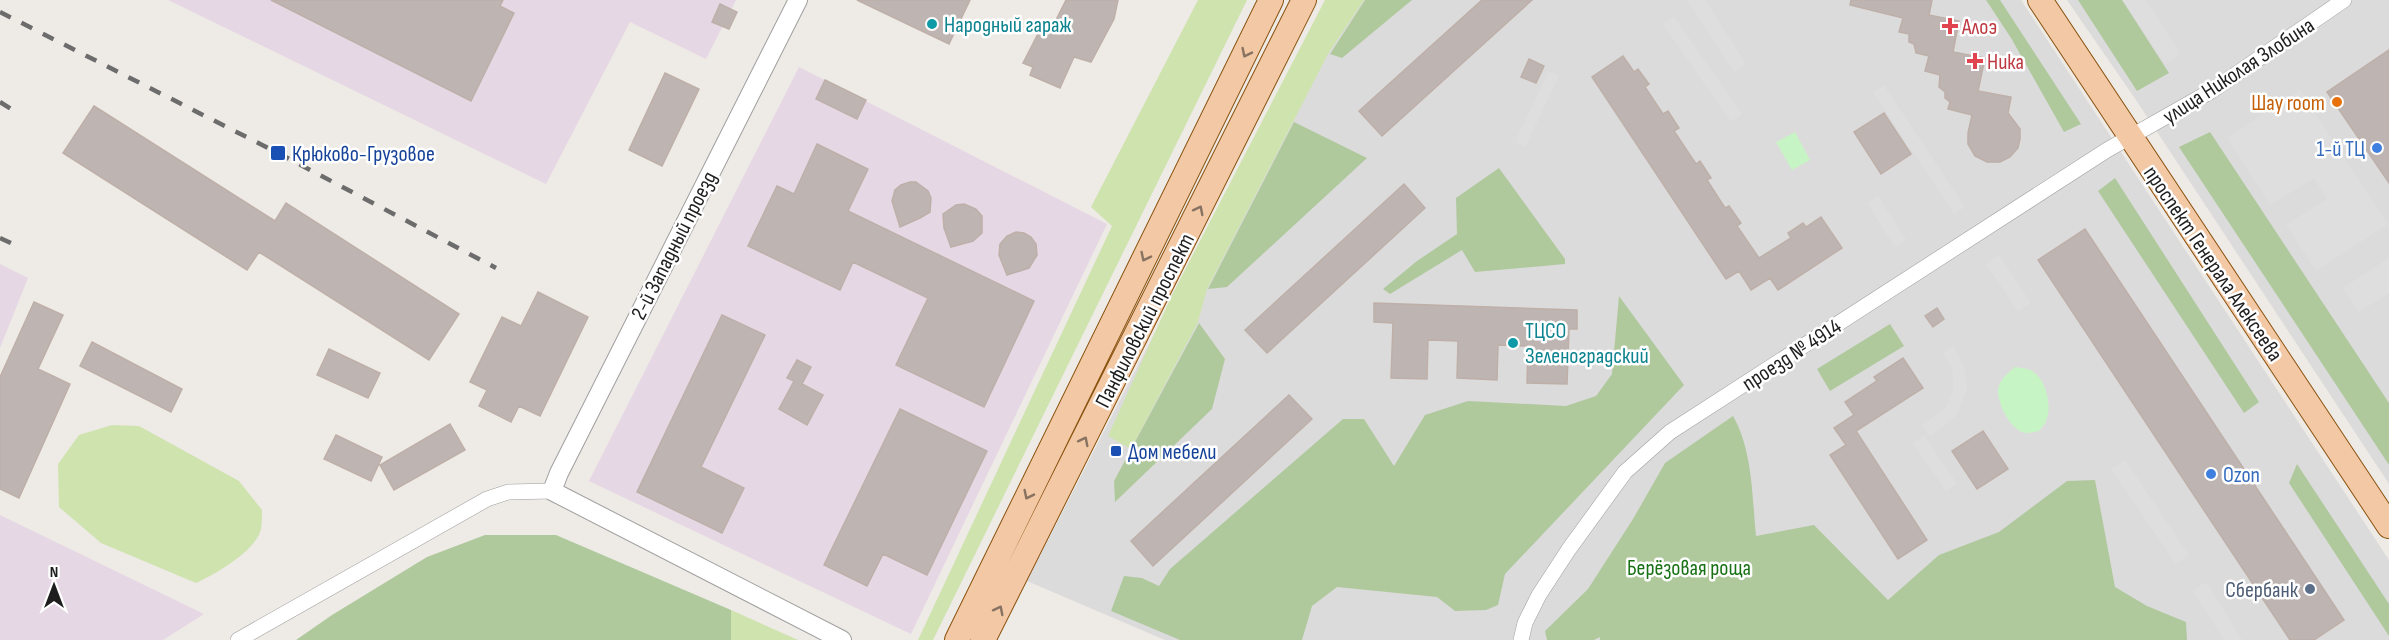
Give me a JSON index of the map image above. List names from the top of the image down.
{
  "streets": {
    "main road": ["проспект Генерала Алексеева", "Панфиловский проспект"],
    "street": ["улица Николая Злобина", "2-й Западный проезд", "проезд № 4914"]
  },
  "crossings": [
    ["улица Николая Злобина", "проспект Генерала Алексеева"],
    ["улица Николая Злобина", "проезд № 4914"],
    ["проспект Генерала Алексеева", "проезд № 4914"]
  ],
  "parks": ["Берёзовая роща"],
  "places": {
    "other": [
      "Народный гараж",
      "Шау room",
      "1-й ТЦ",
      "ТЦСО Зеленоградский",
      "Ozon",
      "Сбербанк"
    ],
    "health": ["Алоэ", "Ника"],
    "transit": ["Крюково-Грузовое", "Дом мебели"]
  },
  "north": "top"
}
